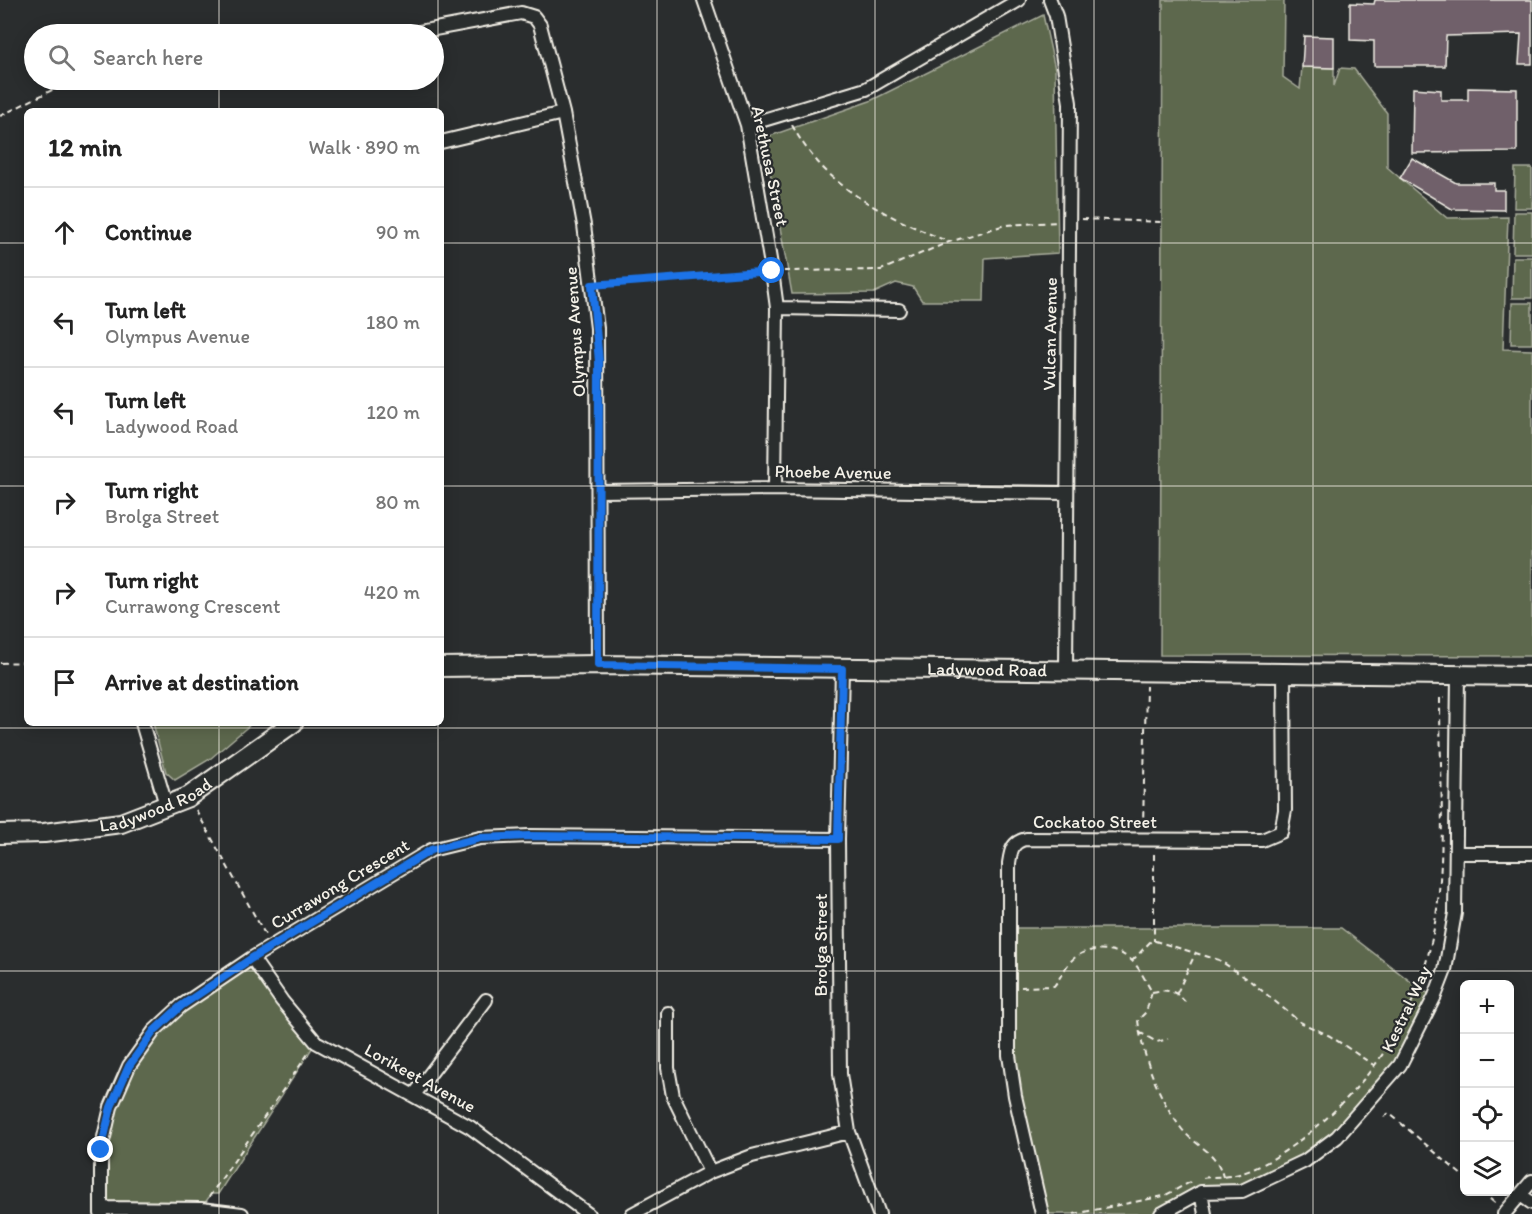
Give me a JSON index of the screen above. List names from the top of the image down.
{
  "streets": {
    "street": [
      "Arethusa Street",
      "Olympus Avenue",
      "Vulcan Avenue",
      "Phoebe Avenue",
      "Ladywood Road",
      "Cockatoo Street",
      "Currawong Crescent",
      "Brolga Street",
      "Kestral Way",
      "Lorikeet Avenue"
    ]
  },
  "crossings": [
    ["Arethusa Street", "Phoebe Avenue"],
    ["Olympus Avenue", "Phoebe Avenue"],
    ["Olympus Avenue", "Ladywood Road"],
    ["Vulcan Avenue", "Phoebe Avenue"],
    ["Vulcan Avenue", "Ladywood Road"],
    ["Ladywood Road", "Cockatoo Street"],
    ["Ladywood Road", "Brolga Street"],
    ["Ladywood Road", "Kestral Way"],
    ["Currawong Crescent", "Brolga Street"],
    ["Currawong Crescent", "Lorikeet Avenue"]
  ],
  "page": {
    "search": "Search here",
    "heading": ["12 min", "Walk · 890 m"],
    "list": [
      ["Continue", "90 m"],
      ["Turn left", "Olympus Avenue", "180 m"],
      ["Turn left", "Ladywood Road", "120 m"],
      ["Turn right", "Brolga Street", "80 m"],
      ["Turn right", "Currawong Crescent", "420 m"],
      "Arrive at destination"
    ],
    "map_buttons": ["+", "−"]
  }
}
